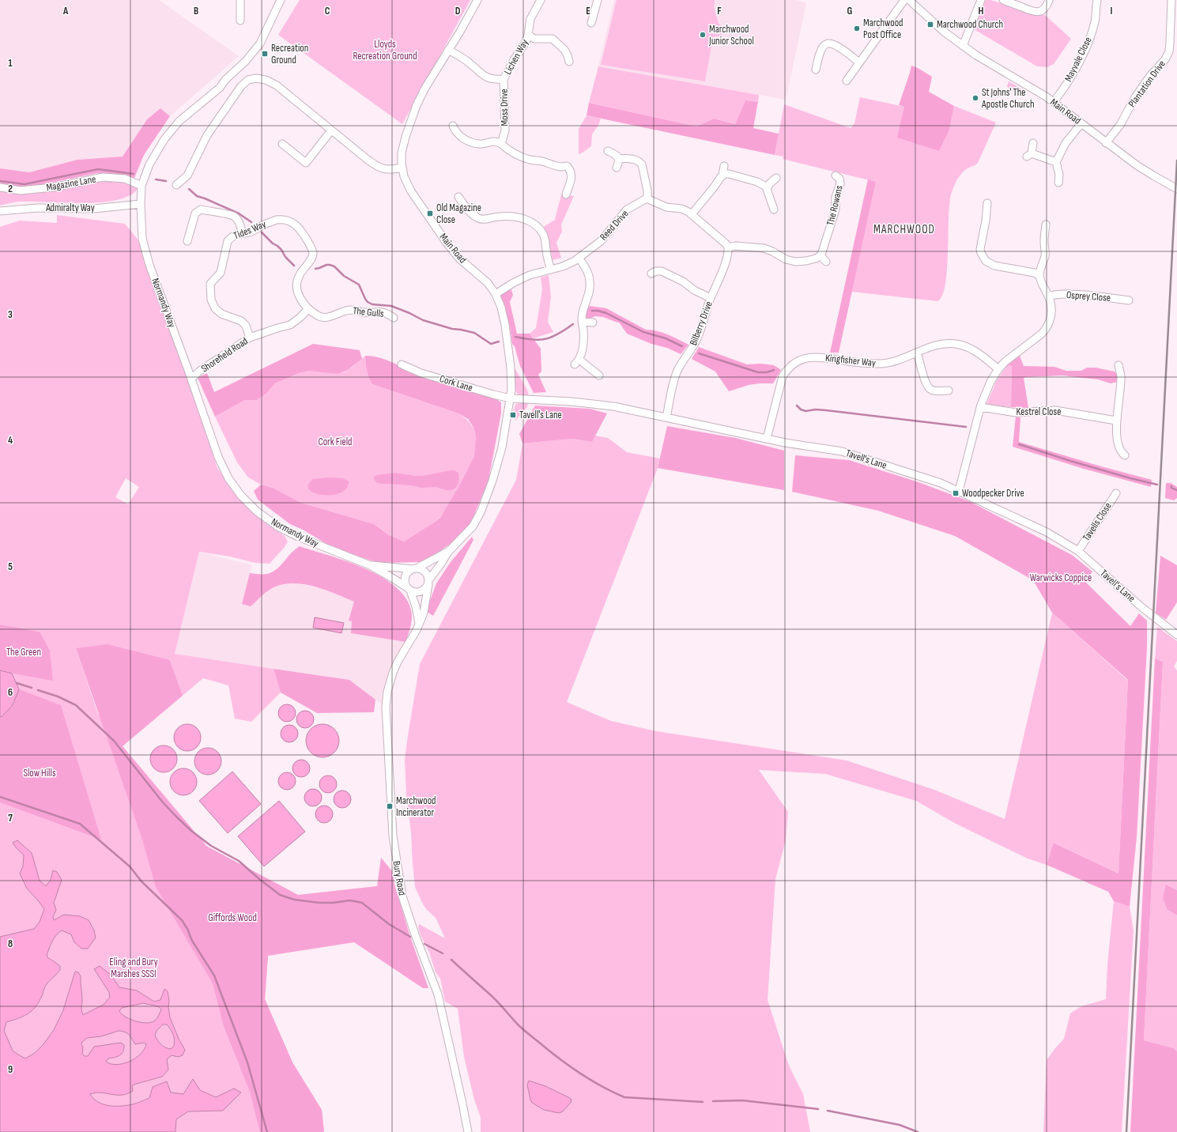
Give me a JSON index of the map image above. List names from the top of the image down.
{
  "streets": {
    "street": [
      "Lichen Way",
      "Mayvale Close",
      "Plantation Drive",
      "Moss Drive",
      "Main Road",
      "Magazine Lane",
      "The Rowans",
      "Admiralty Way",
      "Reed Drive",
      "Tides Way",
      "Osprey Close",
      "Normandy Way",
      "The Gulls",
      "Bilberry Drive",
      "Shorefield Road",
      "Kingfisher Way",
      "Cork Lane",
      "Kestrel Close",
      "Tavell's Lane",
      "Tavells Close",
      "Bury Road"
    ]
  },
  "crossings": [
    ["Lichen Way", "Moss Drive"],
    ["Mayvale Close", "Main Road"],
    ["Plantation Drive", "Main Road"],
    ["Moss Drive", "Main Road"],
    ["Main Road", "Reed Drive"],
    ["Main Road", "Cork Lane"],
    ["Main Road", "Tavell's Lane"],
    ["Magazine Lane", "Normandy Way"],
    ["Admiralty Way", "Normandy Way"],
    ["Tides Way", "The Gulls"],
    ["Tides Way", "Shorefield Road"],
    ["Normandy Way", "Shorefield Road"],
    ["Normandy Way", "Bury Road"],
    ["The Gulls", "Shorefield Road"],
    ["Bilberry Drive", "Tavell's Lane"],
    ["Kingfisher Way", "Tavell's Lane"],
    ["Cork Lane", "Tavell's Lane"],
    ["Tavell's Lane", "Tavells Close"]
  ],
  "districts": ["MARCHWOOD"],
  "parks": [
    "Lloyds Recreation Ground",
    "Cork Field",
    "Warwicks Coppice",
    "The Green",
    "Slow Hills",
    "Giffords Wood",
    "Eling and Bury Marshes SSSI"
  ],
  "places": {
    "transit": [
      "Marchwood Church",
      "Recreation Ground",
      "Old Magazine Close",
      "Tavell's Lane",
      "Woodpecker Drive",
      "Marchwood Incinerator"
    ],
    "other": ["Marchwood Post Office", "Marchwood Junior School", "St Johns' The Apostle Church"]
  },
  "grid": {
    "columns": [
      "A",
      "B",
      "C",
      "D",
      "E",
      "F",
      "G",
      "H",
      "I"
    ],
    "rows": [
      "1",
      "2",
      "3",
      "4",
      "5",
      "6",
      "7",
      "8",
      "9"
    ]
  }
}
